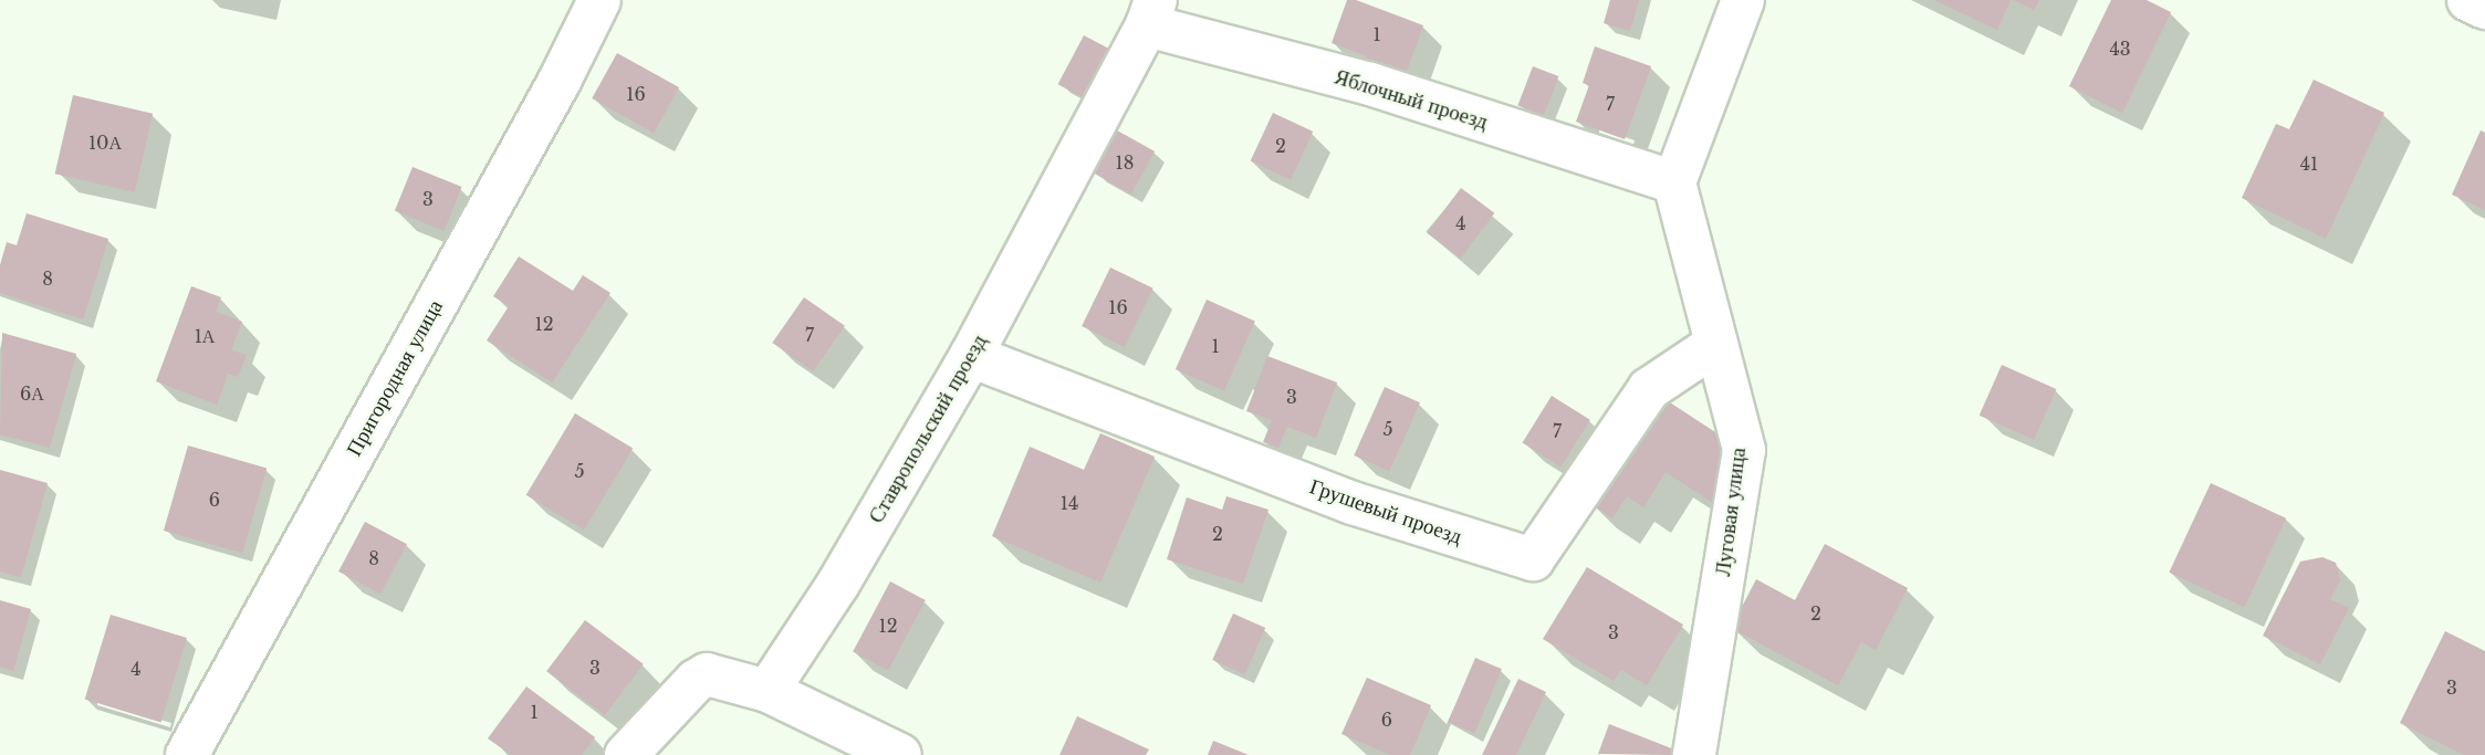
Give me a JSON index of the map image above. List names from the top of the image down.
{
  "streets": {
    "street": [
      "Яблочный проезд",
      "Пригородная улица",
      "Ставропольский проезд",
      "Грушевый проезд",
      "Луговая улица"
    ]
  },
  "crossings": [
    ["Яблочный проезд", "Ставропольский проезд"],
    ["Яблочный проезд", "Луговая улица"],
    ["Ставропольский проезд", "Грушевый проезд"],
    ["Грушевый проезд", "Луговая улица"]
  ],
  "house_numbers": [
    "1",
    "43",
    "16",
    "7",
    "10А",
    "2",
    "18",
    "41",
    "3",
    "4",
    "8",
    "16",
    "12",
    "7",
    "1А",
    "1",
    "6А",
    "3",
    "5",
    "7",
    "5",
    "6",
    "14",
    "2",
    "8",
    "2",
    "12",
    "3",
    "3",
    "4",
    "3",
    "1",
    "6"
  ]
}
